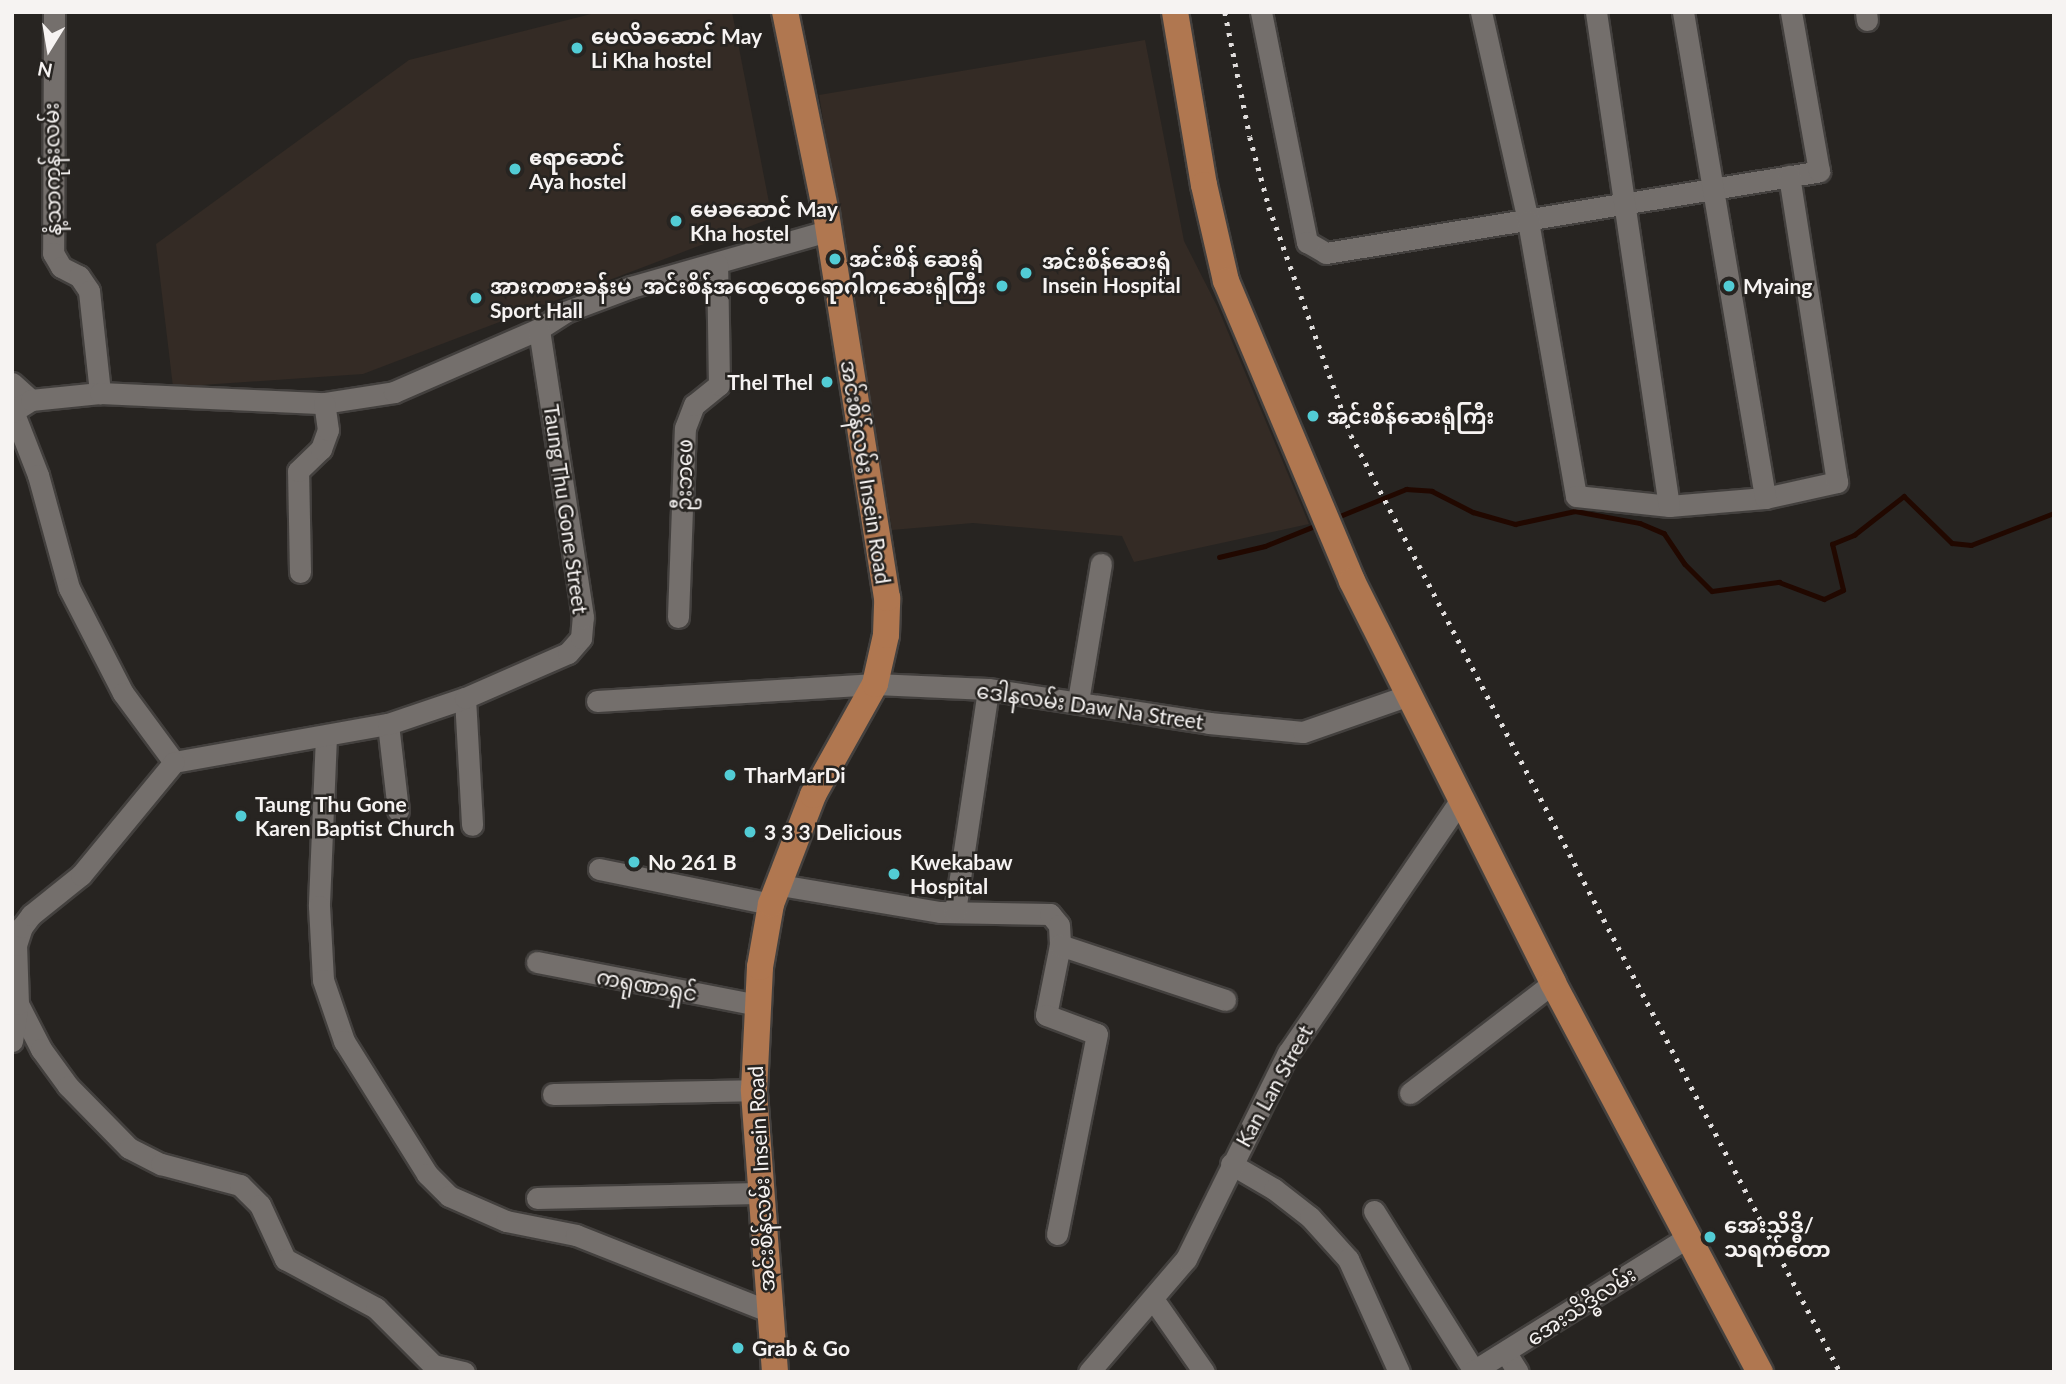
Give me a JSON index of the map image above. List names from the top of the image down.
{
  "streets": {
    "main road": ["အင်းစိန်လမ်း Insein Road"],
    "street": [
      "နံ့သာကုန်းလမ်း",
      "ဦးဘဖေ",
      "Taung Thu Gone Street",
      "ဒေါနလမ်း Daw Na Street",
      "ကရုဏာရှင်",
      "Kan Lan Street",
      "အေးသိဒ္ဓိလမ်း"
    ]
  },
  "crossings": [
    ["အင်းစိန်လမ်း Insein Road", "ဒေါနလမ်း Daw Na Street"],
    ["အင်းစိန်လမ်း Insein Road", "ကရုဏာရှင်"]
  ],
  "places": [
    "မေလိခဆောင် May Li Kha hostel",
    "ဧရာဆောင် Aya hostel",
    "မေခဆောင် May Kha hostel",
    "အင်းစိန် ဆေးရုံ",
    "အင်းစိန်ဆေးရုံ Insein Hospital",
    "အင်းစိန်အထွေထွေရောဂါကုဆေးရုံကြီး",
    "Myaing",
    "အားကစားခန်းမ Sport Hall",
    "Thel Thel",
    "အင်းစိန်ဆေးရုံကြီး",
    "TharMarDi",
    "Taung Thu Gone Karen Baptist Church",
    "3 3 3 Delicious",
    "No 261 B",
    "Kwekabaw Hospital",
    "အေးသိဒ္ဓိ/ သရက်တော",
    "Grab & Go"
  ],
  "north": "bottom"
}
